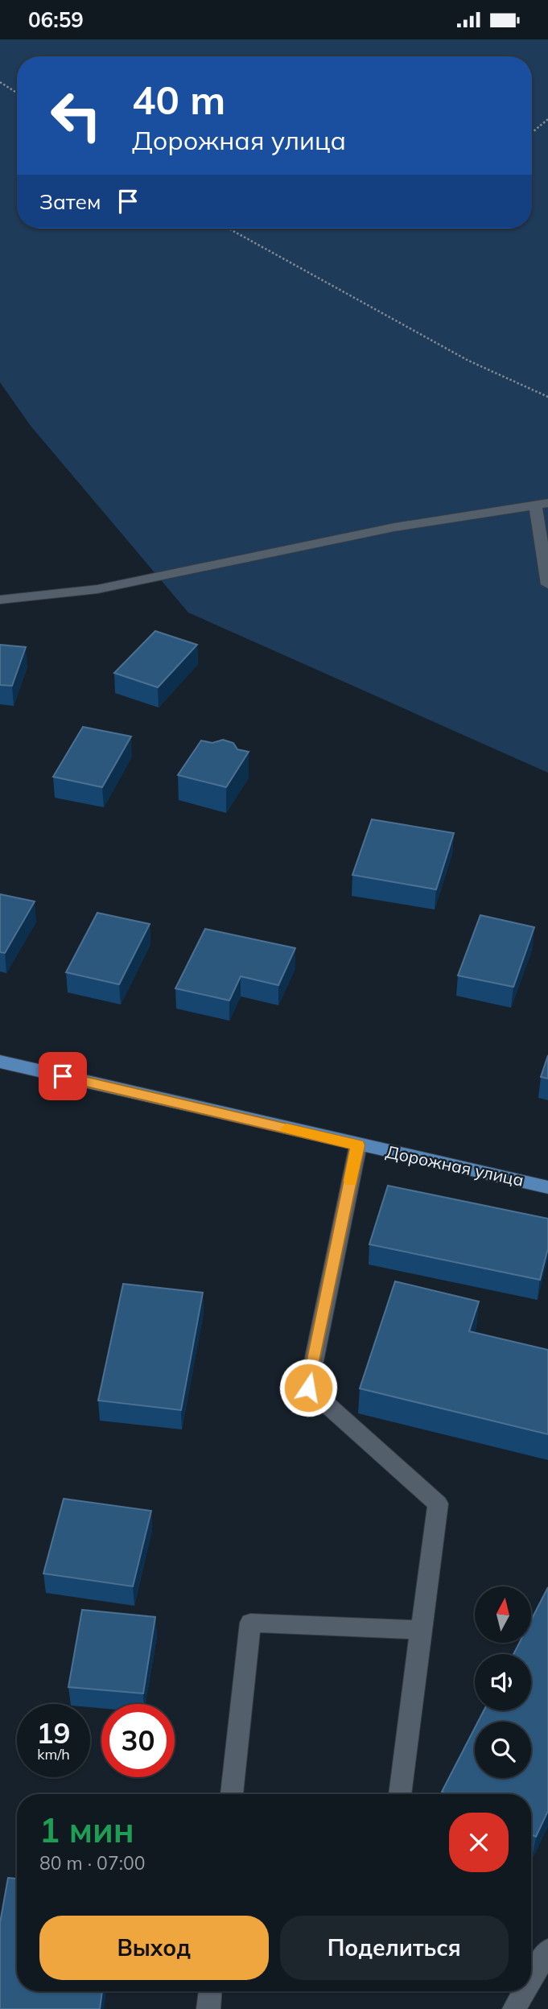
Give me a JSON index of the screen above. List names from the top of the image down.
{
  "streets": {
    "main road": ["Дорожная улица"]
  },
  "north": "top",
  "page": {
    "status": "06:59",
    "turn": ["40 m", "Дорожная улица"],
    "then": "Затем",
    "speed": "19 km/h",
    "limit": "30",
    "heading": ["1 мин", "80 m · 07:00"],
    "buttons": ["Выход", "Поделиться"]
  }
}
